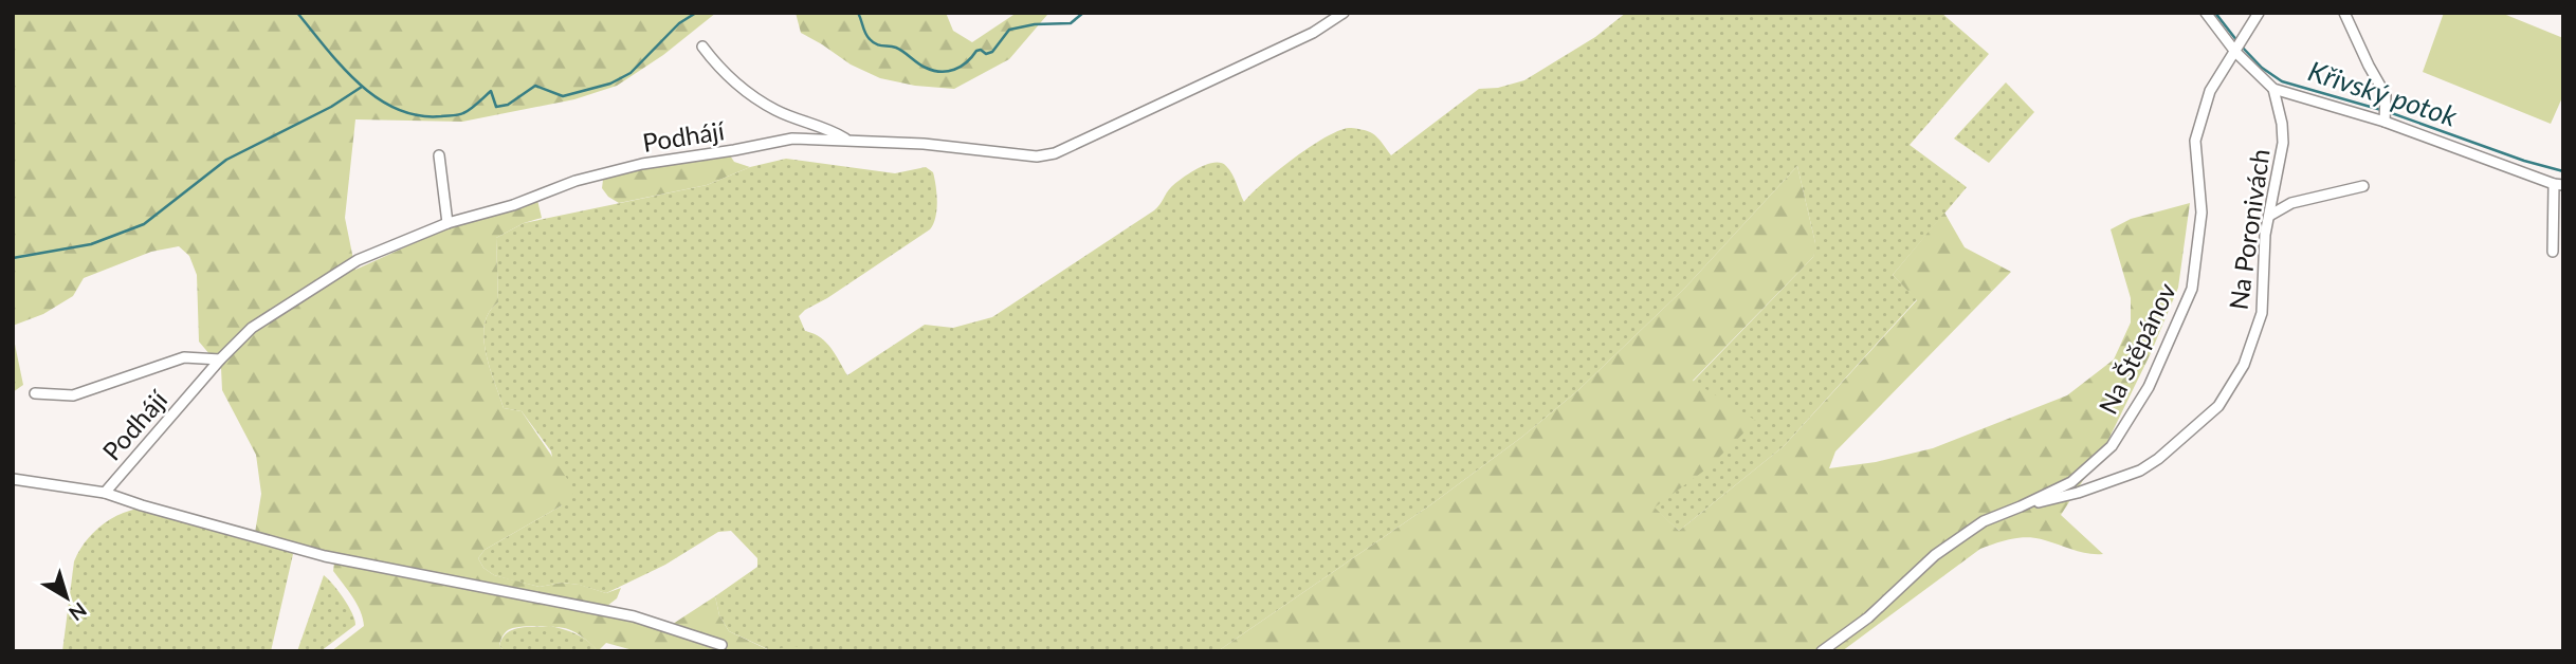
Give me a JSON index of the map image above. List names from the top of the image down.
{
  "streets": {
    "street": ["Podhájí", "Na Poronivách", "Na Štěpánov"]
  },
  "crossings": [
    ["Na Poronivách", "Na Štěpánov"]
  ],
  "water": ["Křivský potok"],
  "north": "bottom right"
}
